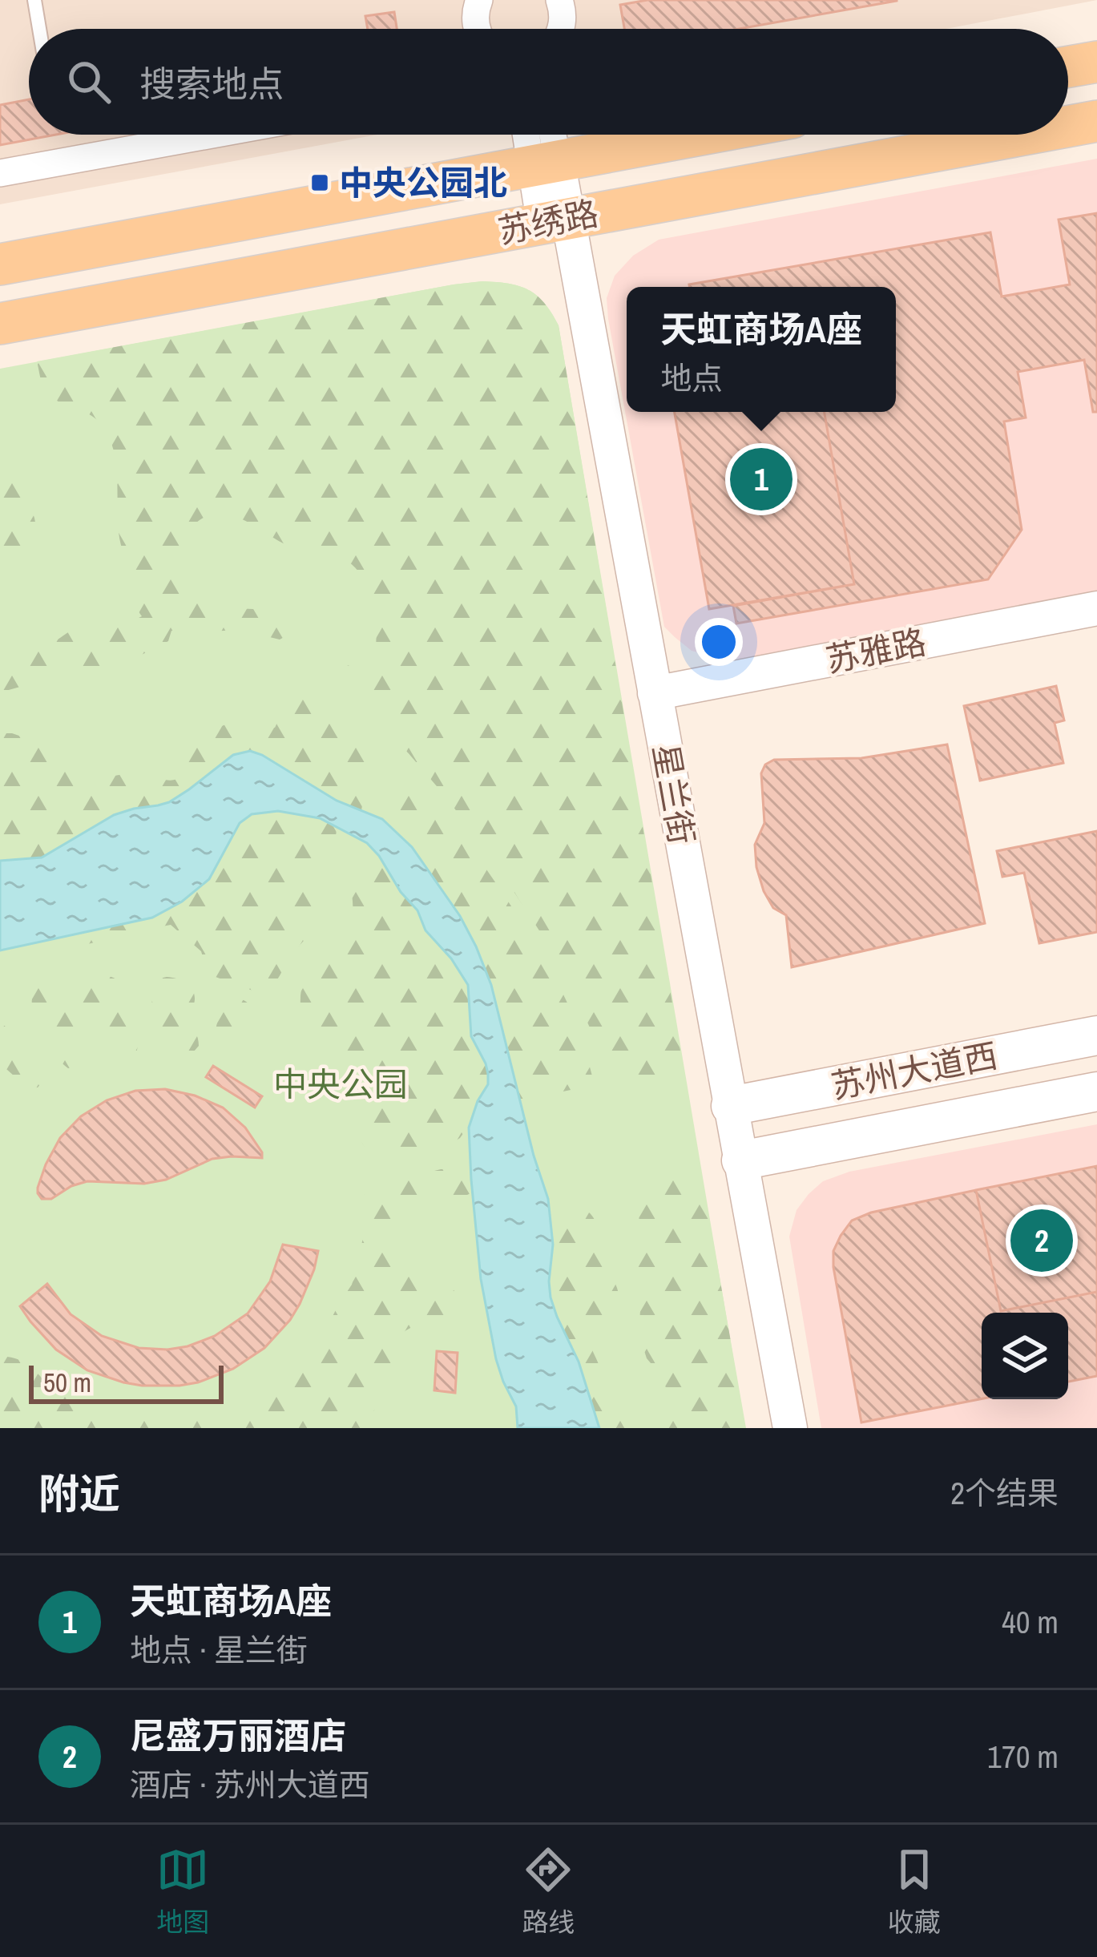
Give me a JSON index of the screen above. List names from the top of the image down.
{
  "streets": {
    "main road": ["苏绣路", "苏州大道西"],
    "street": ["苏雅路", "星兰街"]
  },
  "crossings": [
    ["苏绣路", "星兰街"],
    ["苏雅路", "星兰街"],
    ["星兰街", "苏州大道西"]
  ],
  "parks": ["中央公园"],
  "places": {
    "transit": ["中央公园北"]
  },
  "scale_bar": "50 m",
  "page": {
    "search": "搜索地点",
    "popup": ["天虹商场A座", "地点"],
    "pins": ["1", "2"],
    "scale": "50 m",
    "heading": ["附近", "2个结果"],
    "list": [
      {
        "mark": "1",
        "name": "天虹商场A座",
        "note": "地点 · 星兰街",
        "value": "40 m"
      },
      {
        "mark": "2",
        "name": "尼盛万丽酒店",
        "note": "酒店 · 苏州大道西",
        "value": "170 m"
      }
    ],
    "nav": ["地图", "路线", "收藏"]
  }
}
